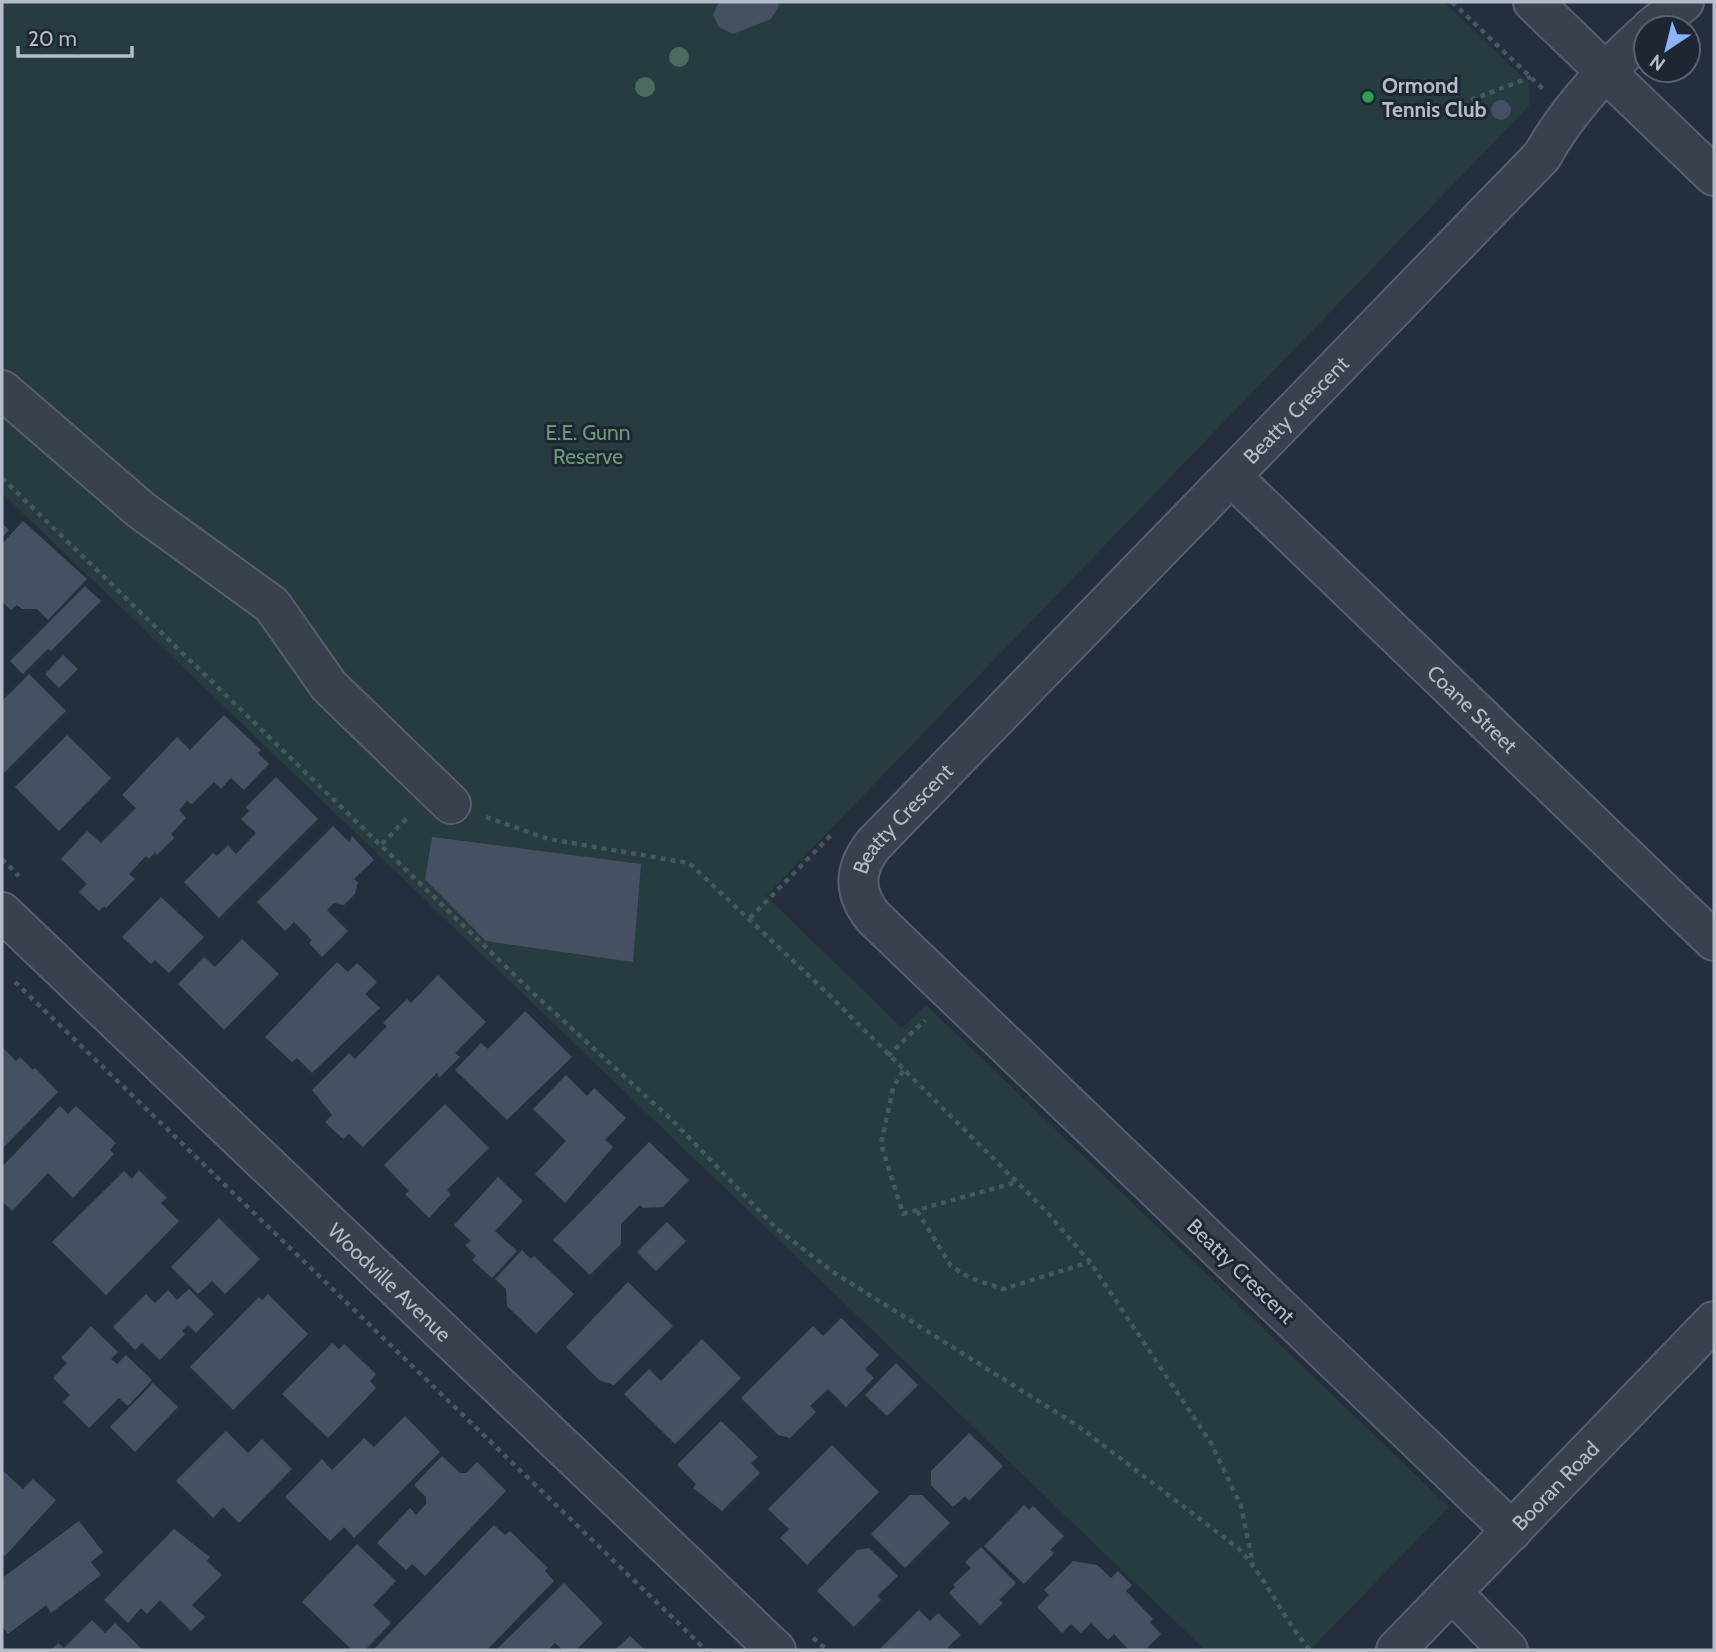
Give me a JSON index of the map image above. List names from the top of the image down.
{
  "streets": {
    "street": [
      "Beatty Crescent",
      "Coane Street",
      "Woodville Avenue",
      "Booran Road"
    ]
  },
  "crossings": [
    ["Beatty Crescent", "Coane Street"],
    ["Beatty Crescent", "Booran Road"]
  ],
  "parks": ["E.E. Gunn Reserve"],
  "places": ["Ormond Tennis Club"],
  "scale_bar": "20 m",
  "north": "bottom left"
}
